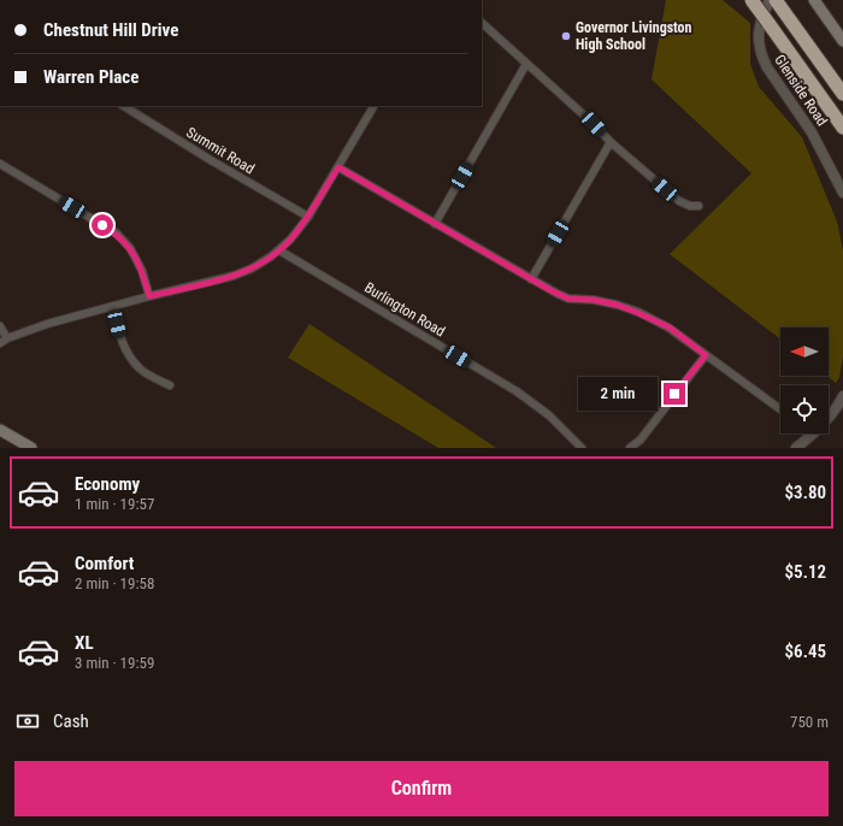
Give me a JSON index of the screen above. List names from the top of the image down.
{
  "streets": {
    "street": ["Glenside Road", "Summit Road", "Burlington Road"]
  },
  "places": ["Governor Livingston High School"],
  "north": "left",
  "page": {
    "banner": ["Chestnut Hill Drive", "Warren Place"],
    "bubble": "2 min",
    "list": [
      {
        "name": "Economy",
        "note": "1 min · 19:57",
        "value": "$3.80"
      },
      {
        "name": "Comfort",
        "note": "2 min · 19:58",
        "value": "$5.12"
      },
      {
        "name": "XL",
        "note": "3 min · 19:59",
        "value": "$6.45"
      }
    ],
    "pay": ["Cash", "750 m"],
    "buttons": "Confirm"
  }
}
